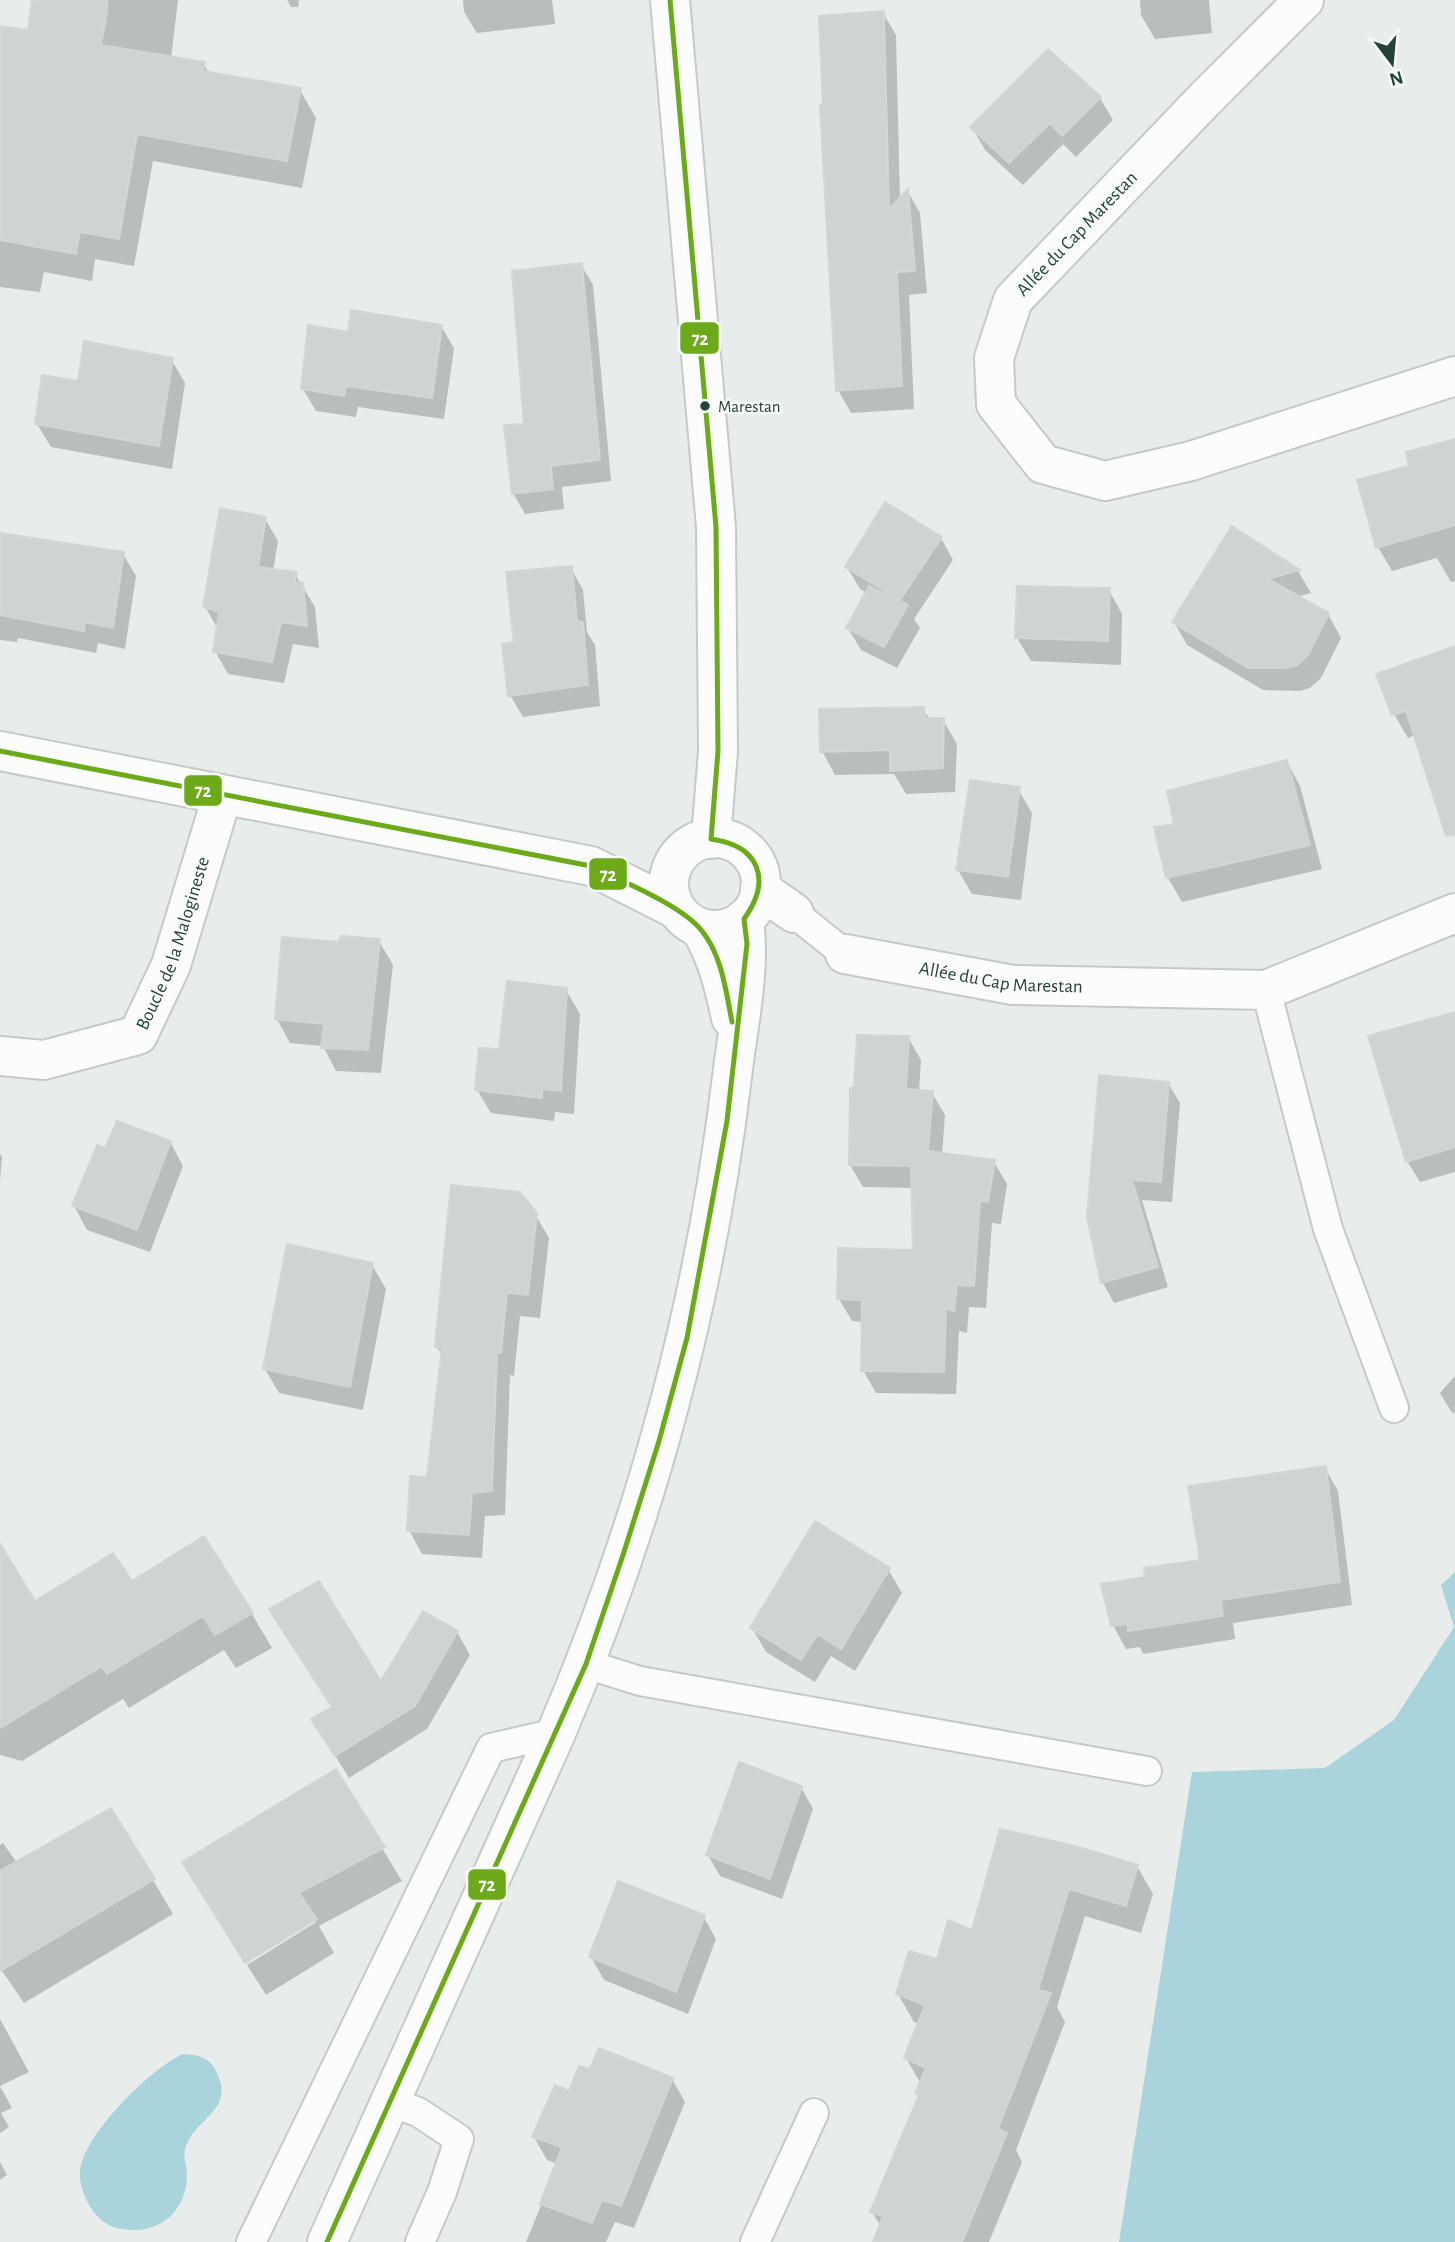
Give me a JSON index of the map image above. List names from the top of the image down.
{
  "streets": {
    "street": ["Allée du Cap Marestan", "Boucle de la Malogineste"]
  },
  "places": ["Marestan"],
  "lines": ["transit line 72"],
  "north": "bottom"
}
